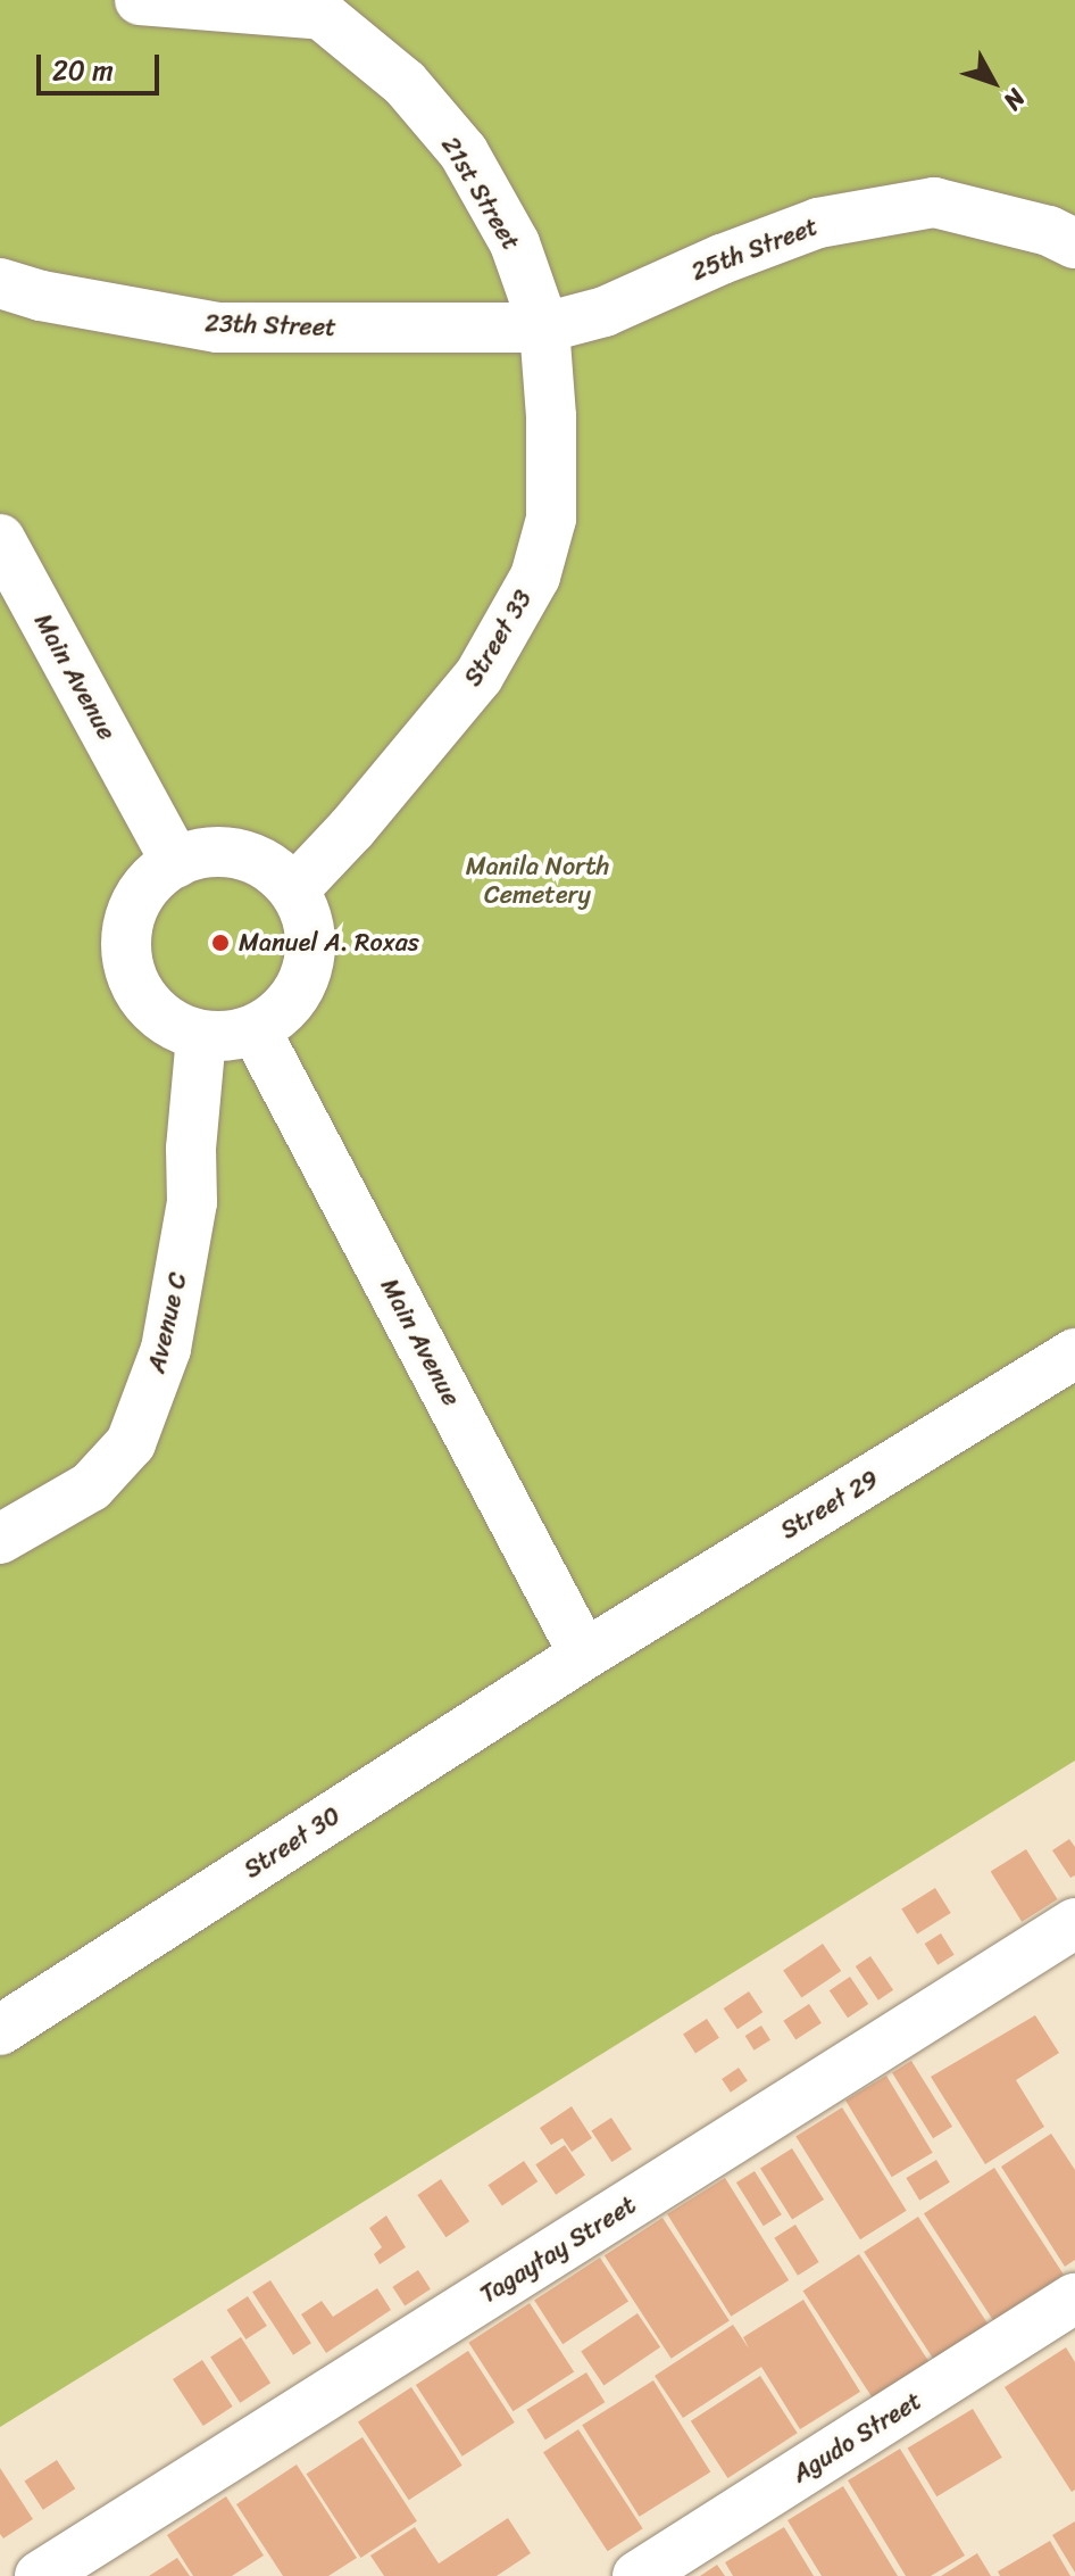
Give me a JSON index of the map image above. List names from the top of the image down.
{
  "streets": {
    "street": [
      "21st Street",
      "25th Street",
      "23th Street",
      "Street 33",
      "Main Avenue",
      "Avenue C",
      "Street 29",
      "Street 30",
      "Tagaytay Street",
      "Agudo Street"
    ]
  },
  "crossings": [
    ["21st Street", "25th Street"],
    ["21st Street", "23th Street"],
    ["21st Street", "Street 33"],
    ["25th Street", "23th Street"],
    ["25th Street", "Street 33"],
    ["23th Street", "Street 33"],
    ["Street 33", "Main Avenue"],
    ["Street 33", "Avenue C"],
    ["Main Avenue", "Avenue C"],
    ["Main Avenue", "Street 29"],
    ["Main Avenue", "Street 30"],
    ["Street 29", "Street 30"]
  ],
  "parks": ["Manila North Cemetery"],
  "places": ["Manuel A. Roxas"],
  "scale_bar": "20 m",
  "north": "bottom right"
}
